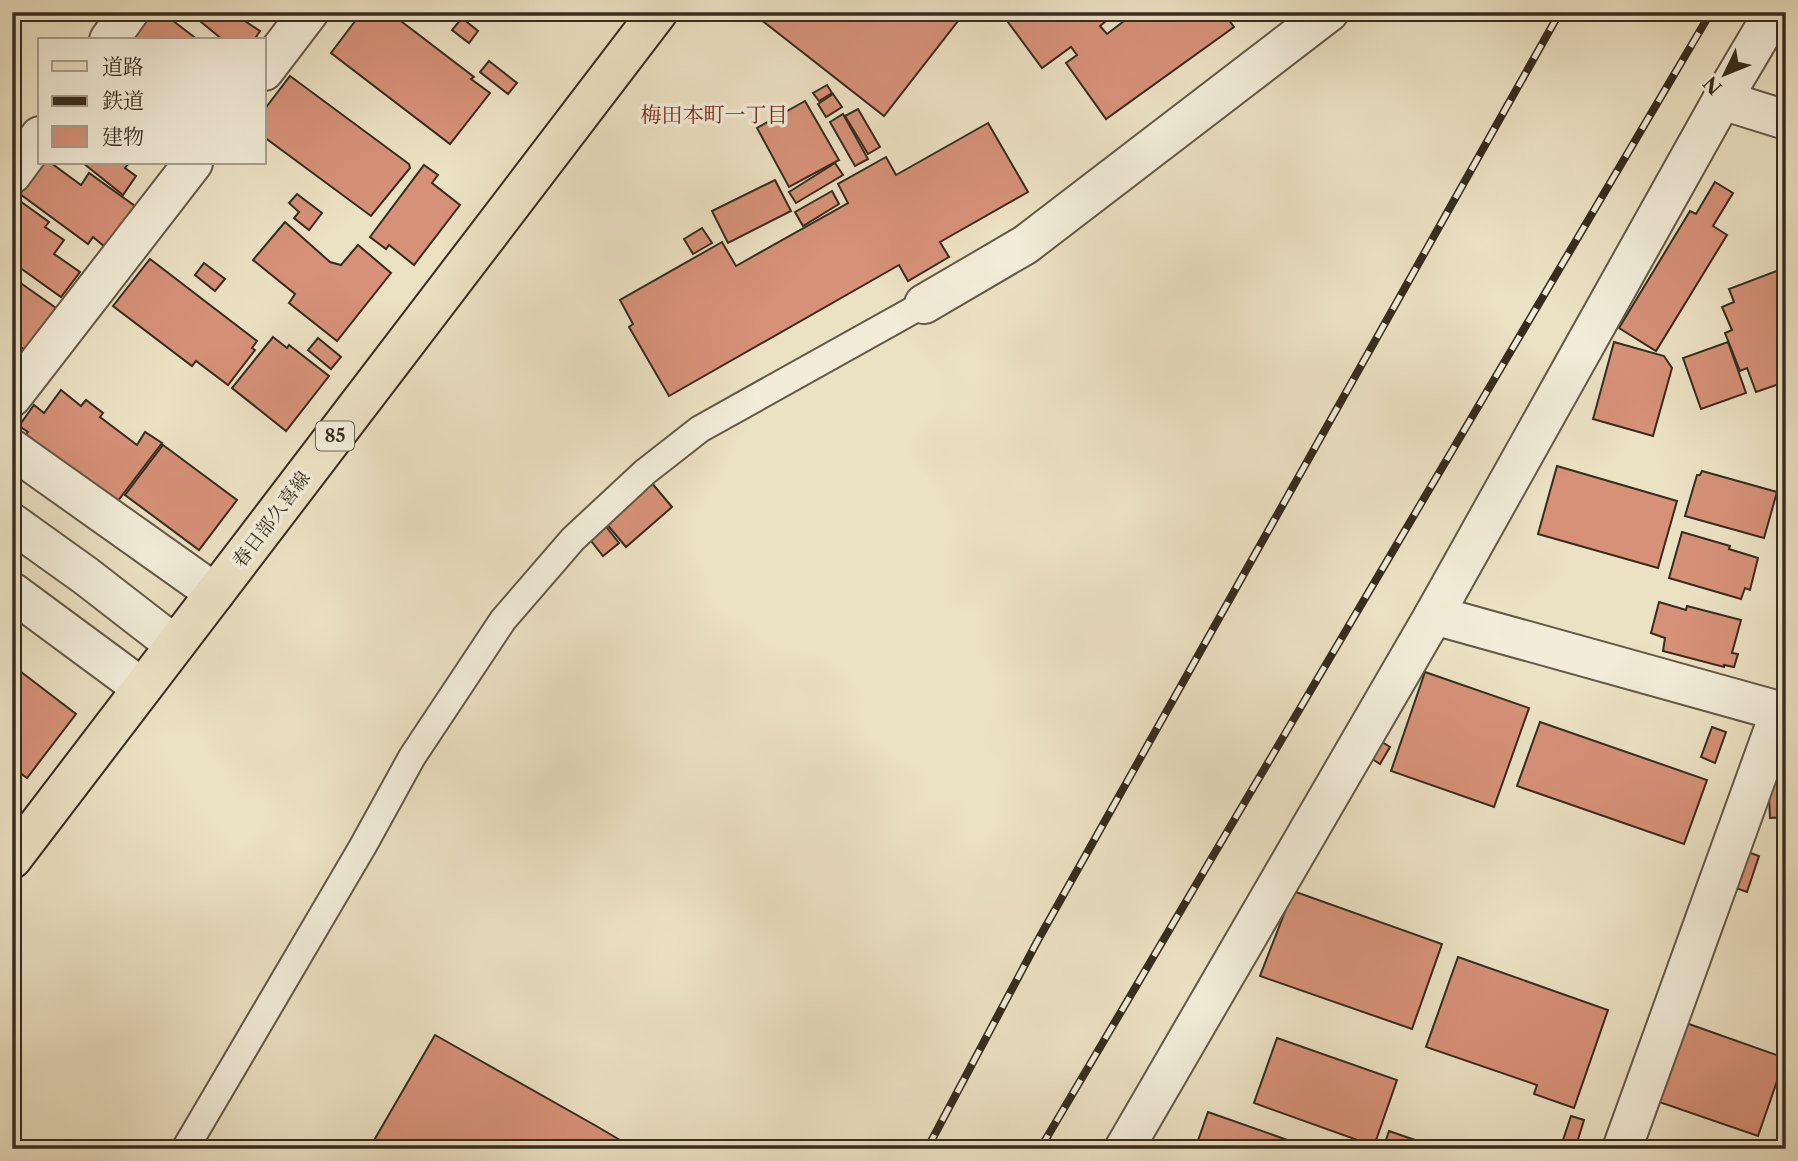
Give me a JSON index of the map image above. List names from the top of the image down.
{
  "streets": {
    "main road": ["85", "春日部久喜線"]
  },
  "districts": ["梅田本町一丁目"],
  "legend": ["道路", "鉄道", "建物"],
  "north": "bottom left"
}
